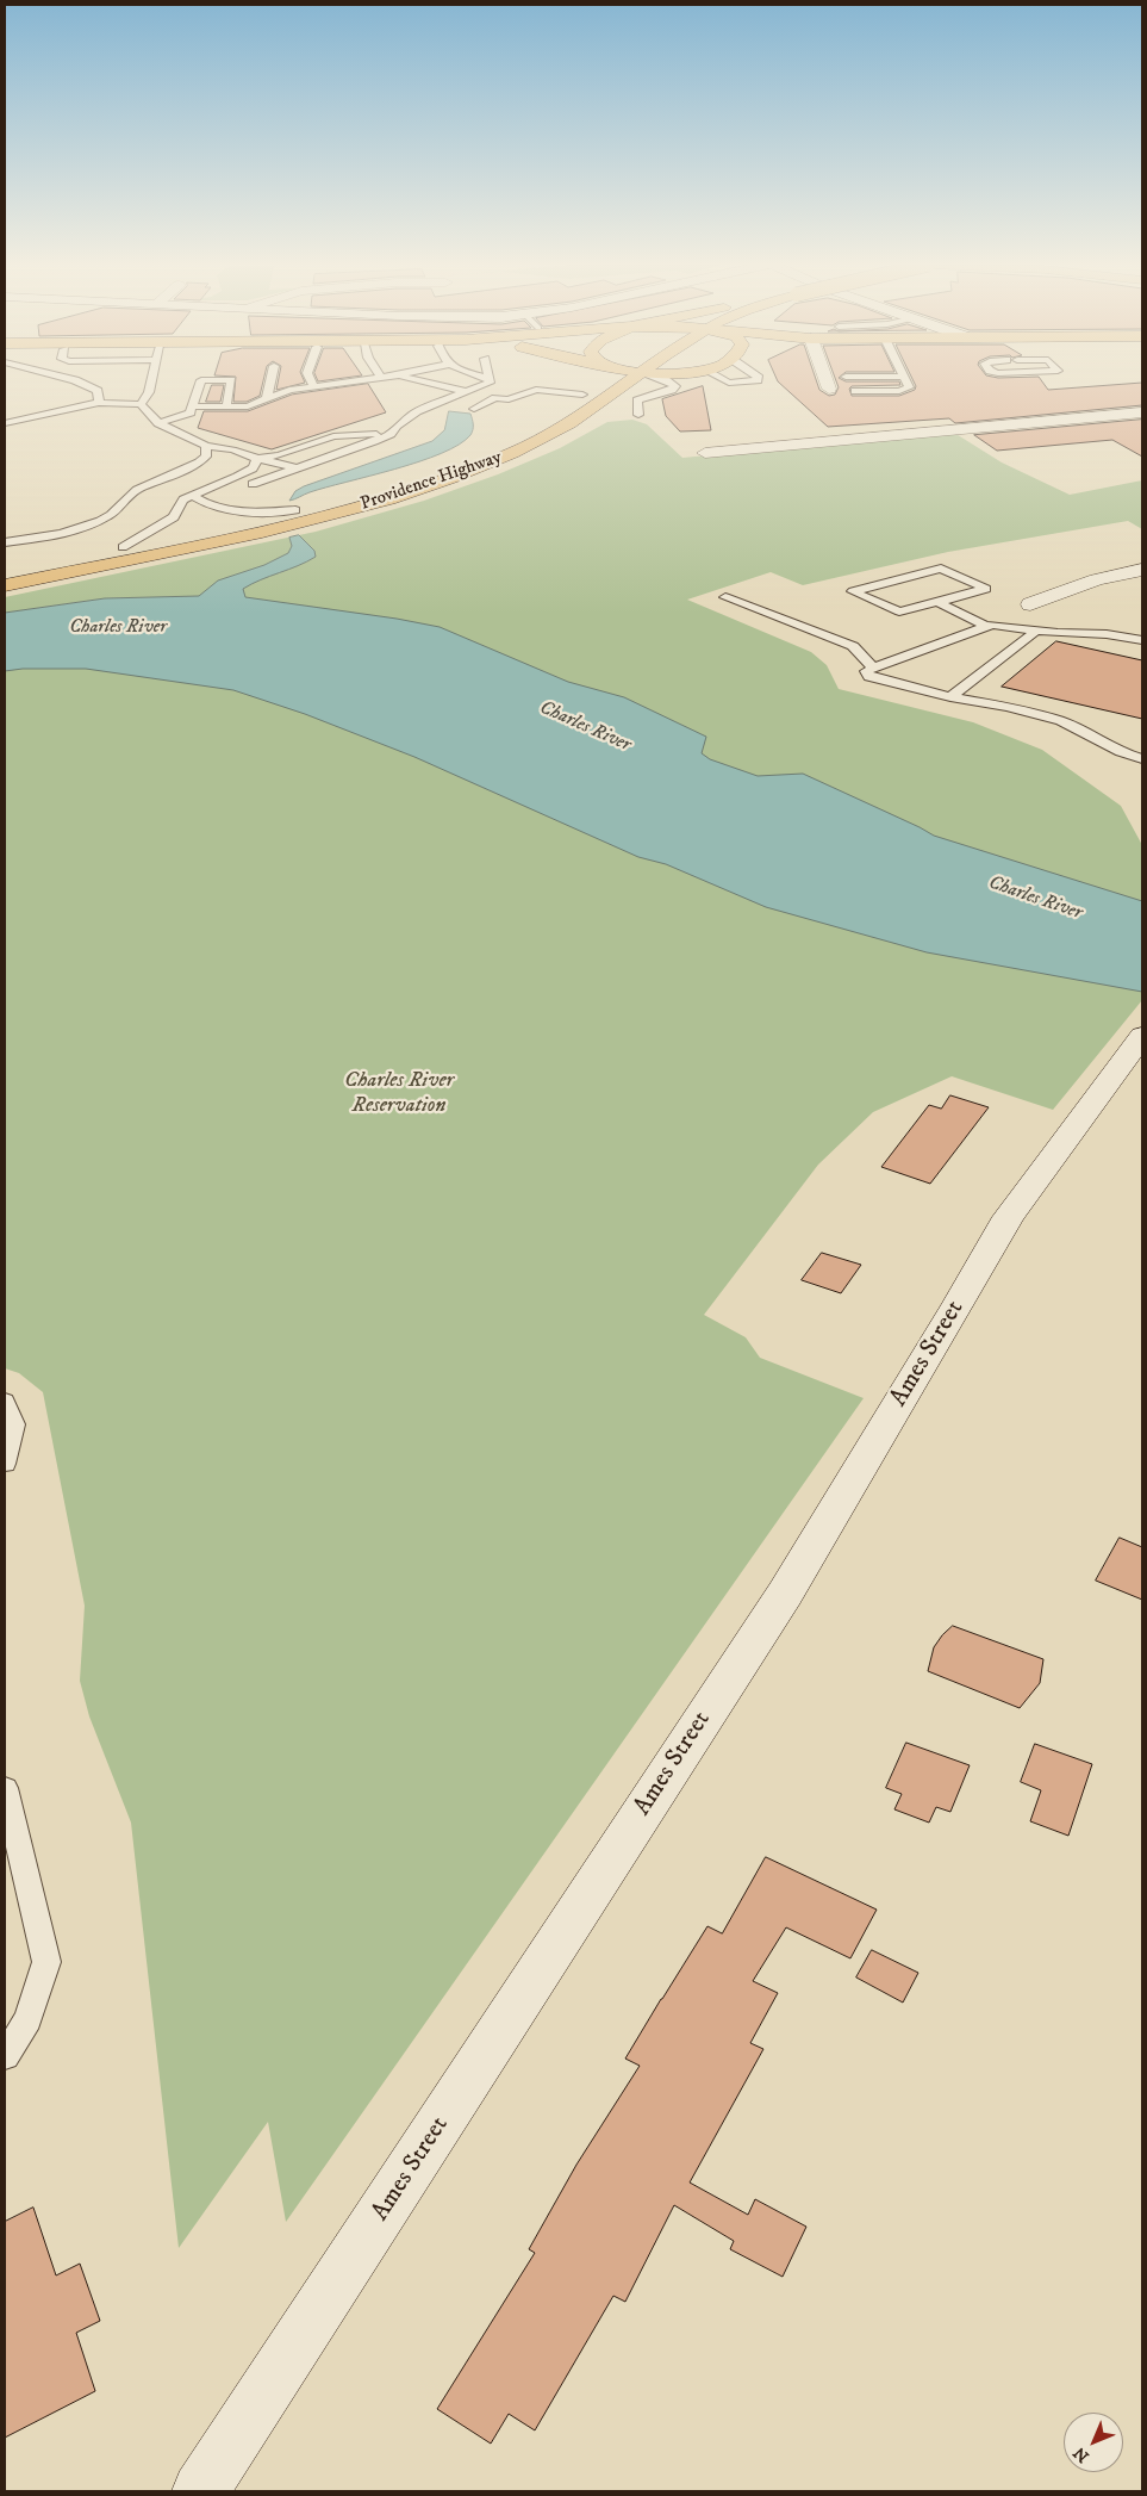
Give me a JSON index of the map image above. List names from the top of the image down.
{
  "streets": {
    "main road": ["Providence Highway"],
    "street": ["Ames Street"]
  },
  "water": ["Charles River"],
  "parks": ["Charles River Reservation"],
  "north": "bottom left"
}
